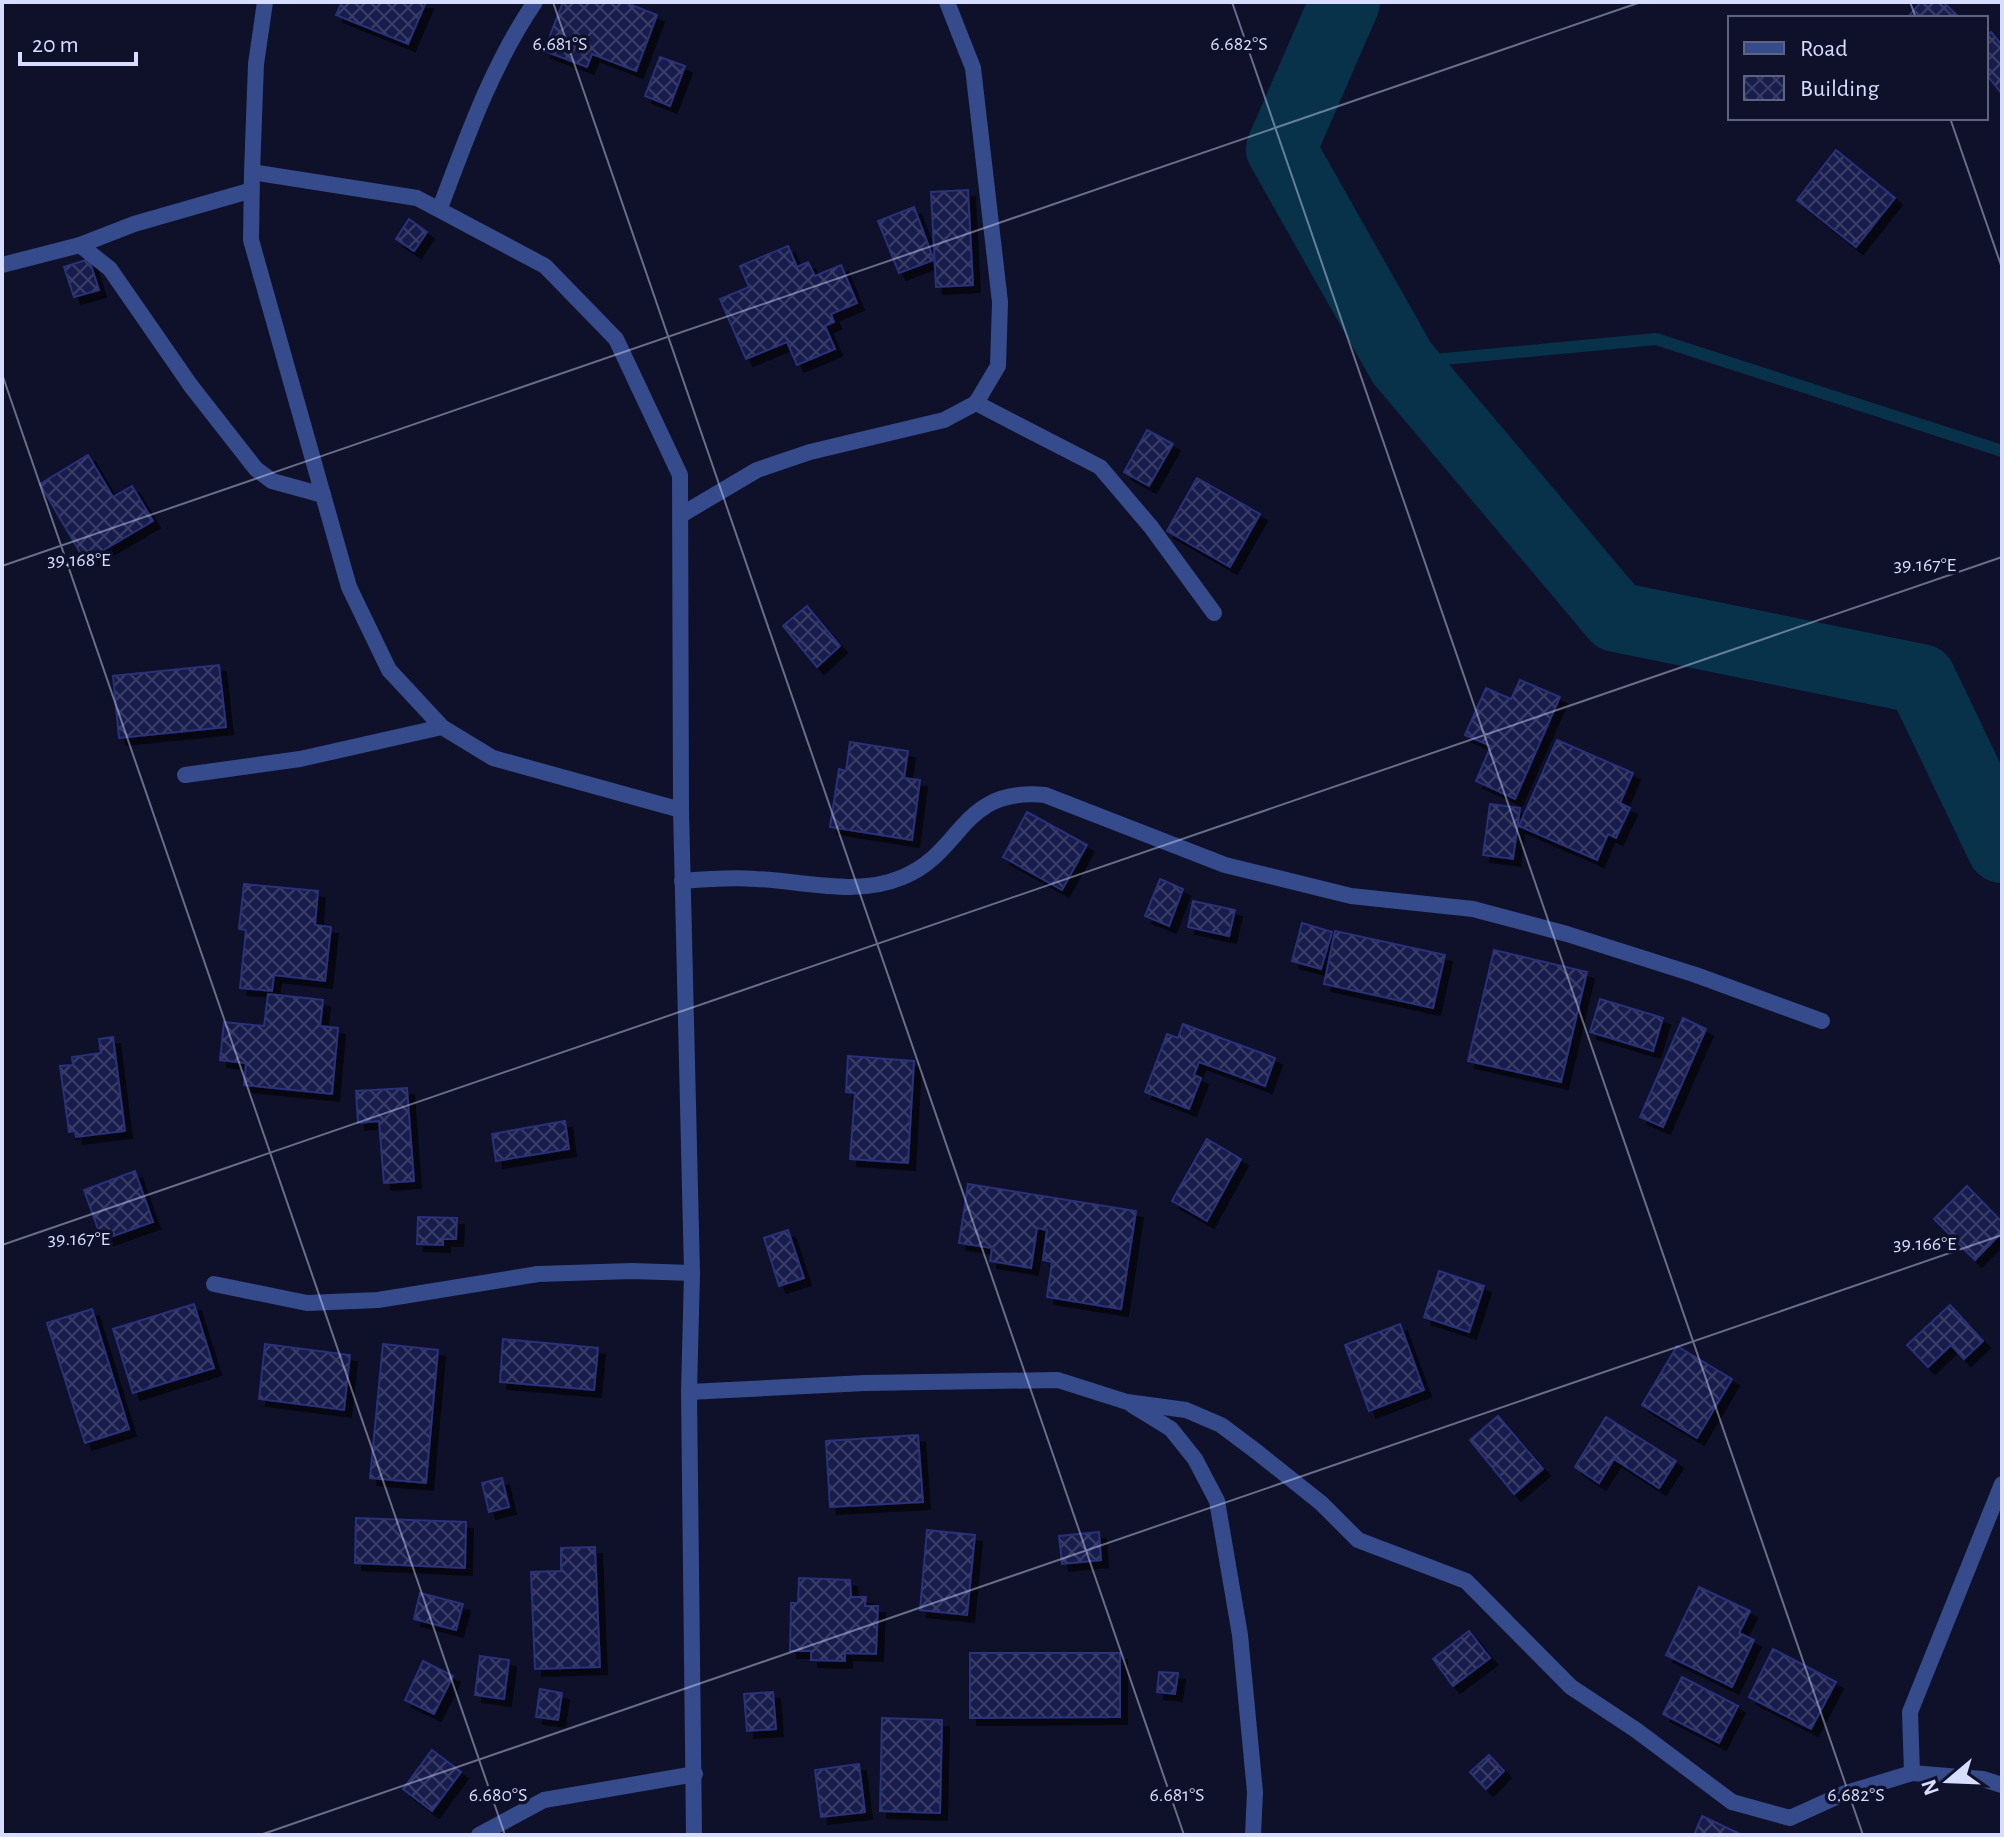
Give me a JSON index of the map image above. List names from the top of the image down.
{
  "legend": ["Road", "Building"],
  "scale_bar": "20 m",
  "north": "left",
  "coordinates": [
    "6.681°S",
    "6.682°S",
    "39.168°E",
    "39.167°E",
    "39.166°E",
    "6.680°S"
  ]
}
